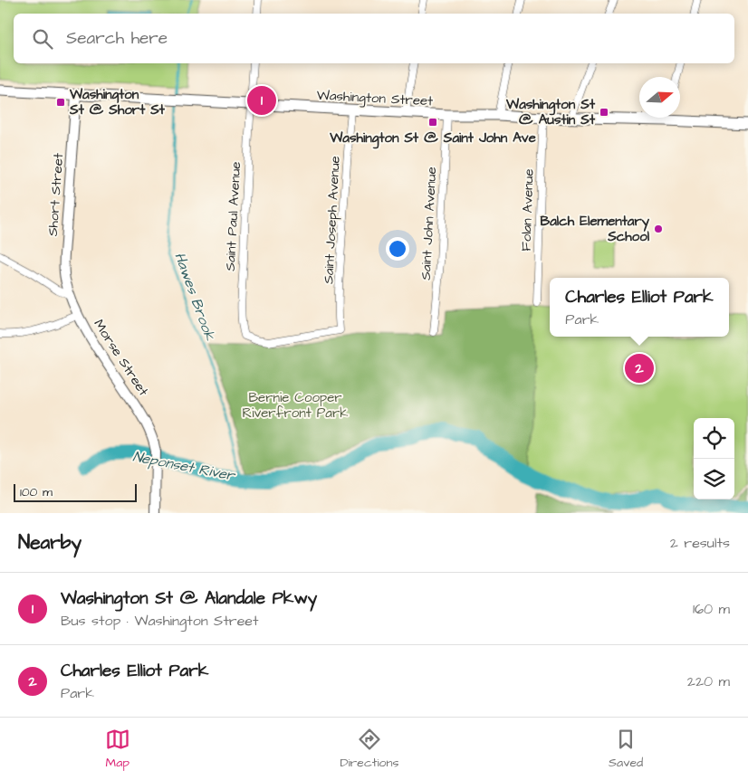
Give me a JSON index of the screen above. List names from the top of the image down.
{
  "streets": {
    "main road": ["Washington Street"],
    "street": [
      "Short Street",
      "Folan Avenue",
      "Saint Paul Avenue",
      "Saint Joseph Avenue",
      "Saint John Avenue",
      "Morse Street"
    ]
  },
  "crossings": [
    ["Washington Street", "Short Street"],
    ["Washington Street", "Folan Avenue"],
    ["Washington Street", "Saint Paul Avenue"],
    ["Washington Street", "Saint Joseph Avenue"],
    ["Washington Street", "Saint John Avenue"],
    ["Short Street", "Morse Street"],
    ["Saint Paul Avenue", "Saint Joseph Avenue"]
  ],
  "water": ["Hawes Brook", "Neponset River"],
  "parks": ["Bernie Cooper Riverfront Park"],
  "places": {
    "transit": ["Washington St @ Short St", "Washington St @ Austin St", "Washington St @ Saint John Ave"],
    "other": ["Balch Elementary School"]
  },
  "scale_bar": "100 m",
  "north": "right",
  "page": {
    "search": "Search here",
    "pins": ["1", "2"],
    "popup": ["Charles Elliot Park", "Park"],
    "scale": "100 m",
    "heading": ["Nearby", "2 results"],
    "list": [
      {
        "mark": "1",
        "name": "Washington St @ Alandale Pkwy",
        "note": "Bus stop · Washington Street",
        "value": "160 m"
      },
      {
        "mark": "2",
        "name": "Charles Elliot Park",
        "note": "Park",
        "value": "220 m"
      }
    ],
    "nav": ["Map", "Directions", "Saved"]
  }
}
